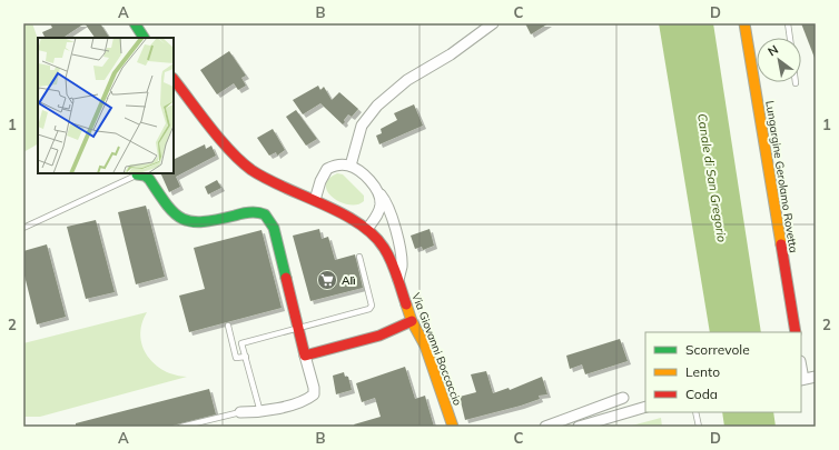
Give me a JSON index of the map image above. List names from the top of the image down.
{
  "streets": {
    "street": ["Lungargine Gerolamo Rovetta", "Via Giovanni Boccaccio"]
  },
  "water": ["Canale di San Gregorio"],
  "places": {
    "supermarket": ["Alì"]
  },
  "legend": ["Scorrevole", "Lento", "Coda"],
  "north": "top left",
  "grid": {
    "columns": [
      "A",
      "B",
      "C",
      "D"
    ],
    "rows": ["1", "2"]
  }
}
